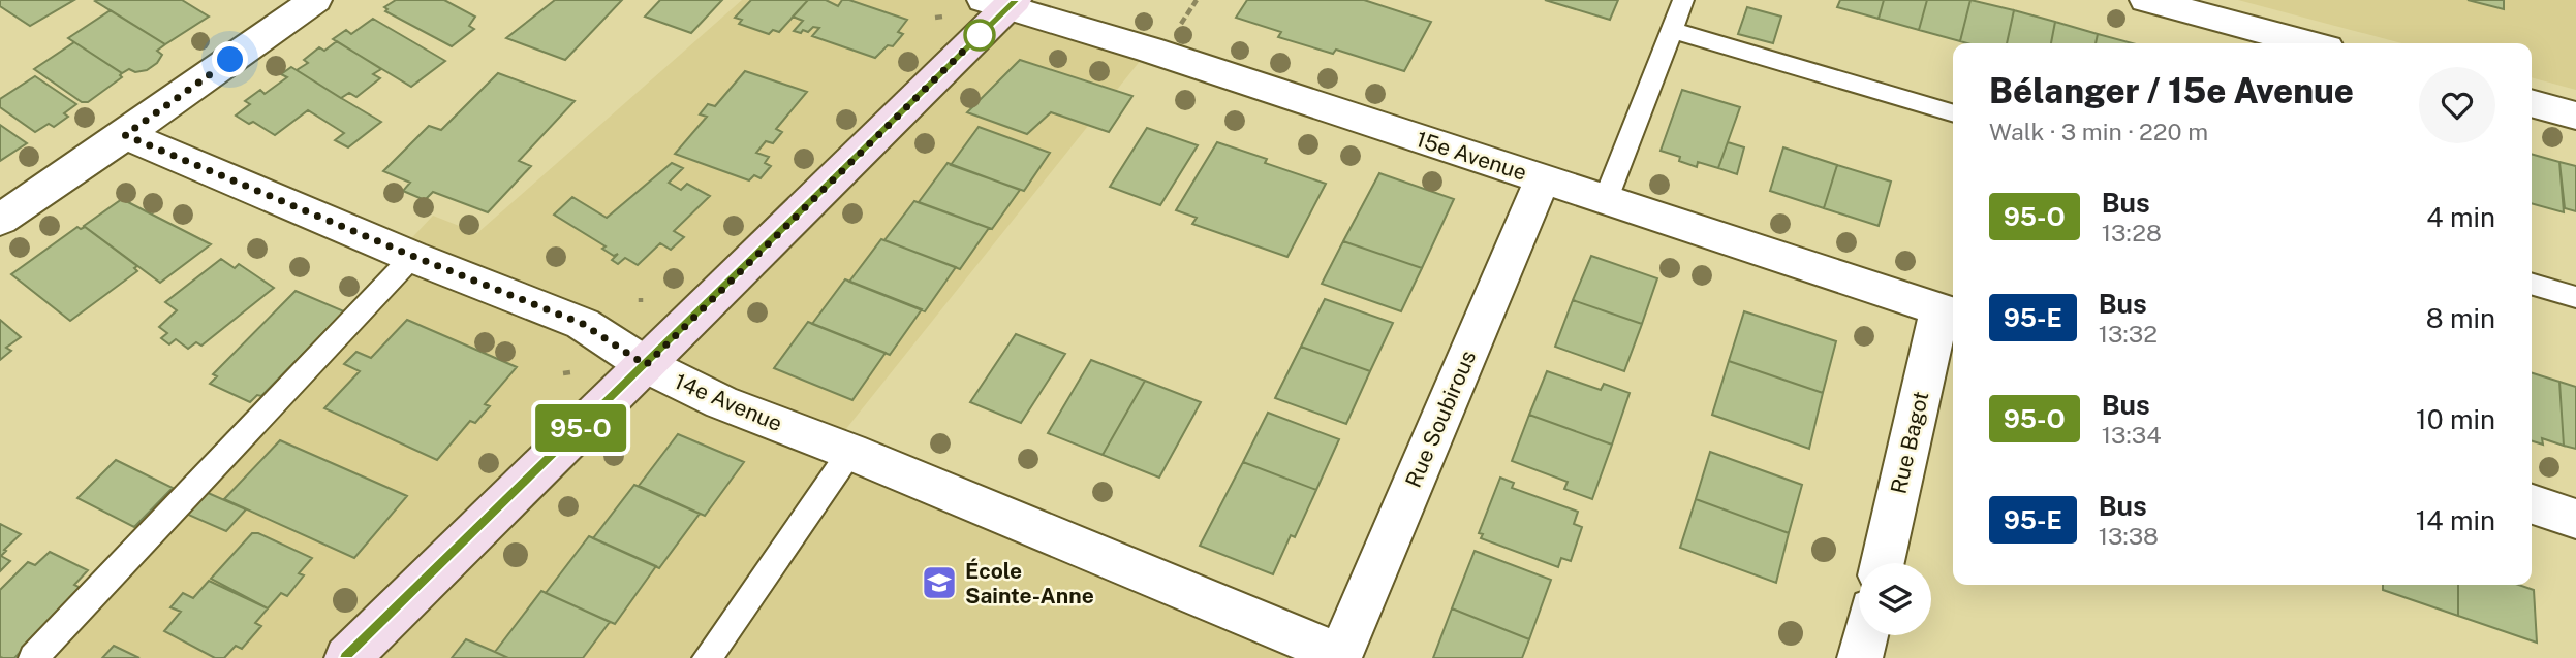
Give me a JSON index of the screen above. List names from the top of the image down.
{
  "streets": {
    "street": [
      "15e Avenue",
      "14e Avenue",
      "Rue Soubirous",
      "Rue Bagot"
    ]
  },
  "crossings": [
    ["15e Avenue", "Rue Soubirous"],
    ["15e Avenue", "Rue Bagot"],
    ["14e Avenue", "Rue Soubirous"]
  ],
  "places": {
    "school or university": ["École Sainte-Anne"]
  },
  "lines": ["bus line 95-O"],
  "page": {
    "on_map": "95-O",
    "heading": ["Bélanger / 15e Avenue", "Walk · 3 min · 220 m"],
    "list": [
      {
        "mark": "95-O",
        "name": "Bus",
        "note": "13:28",
        "value": "4 min"
      },
      {
        "mark": "95-E",
        "name": "Bus",
        "note": "13:32",
        "value": "8 min"
      },
      {
        "mark": "95-O",
        "name": "Bus",
        "note": "13:34",
        "value": "10 min"
      },
      {
        "mark": "95-E",
        "name": "Bus",
        "note": "13:38",
        "value": "14 min"
      }
    ]
  }
}
